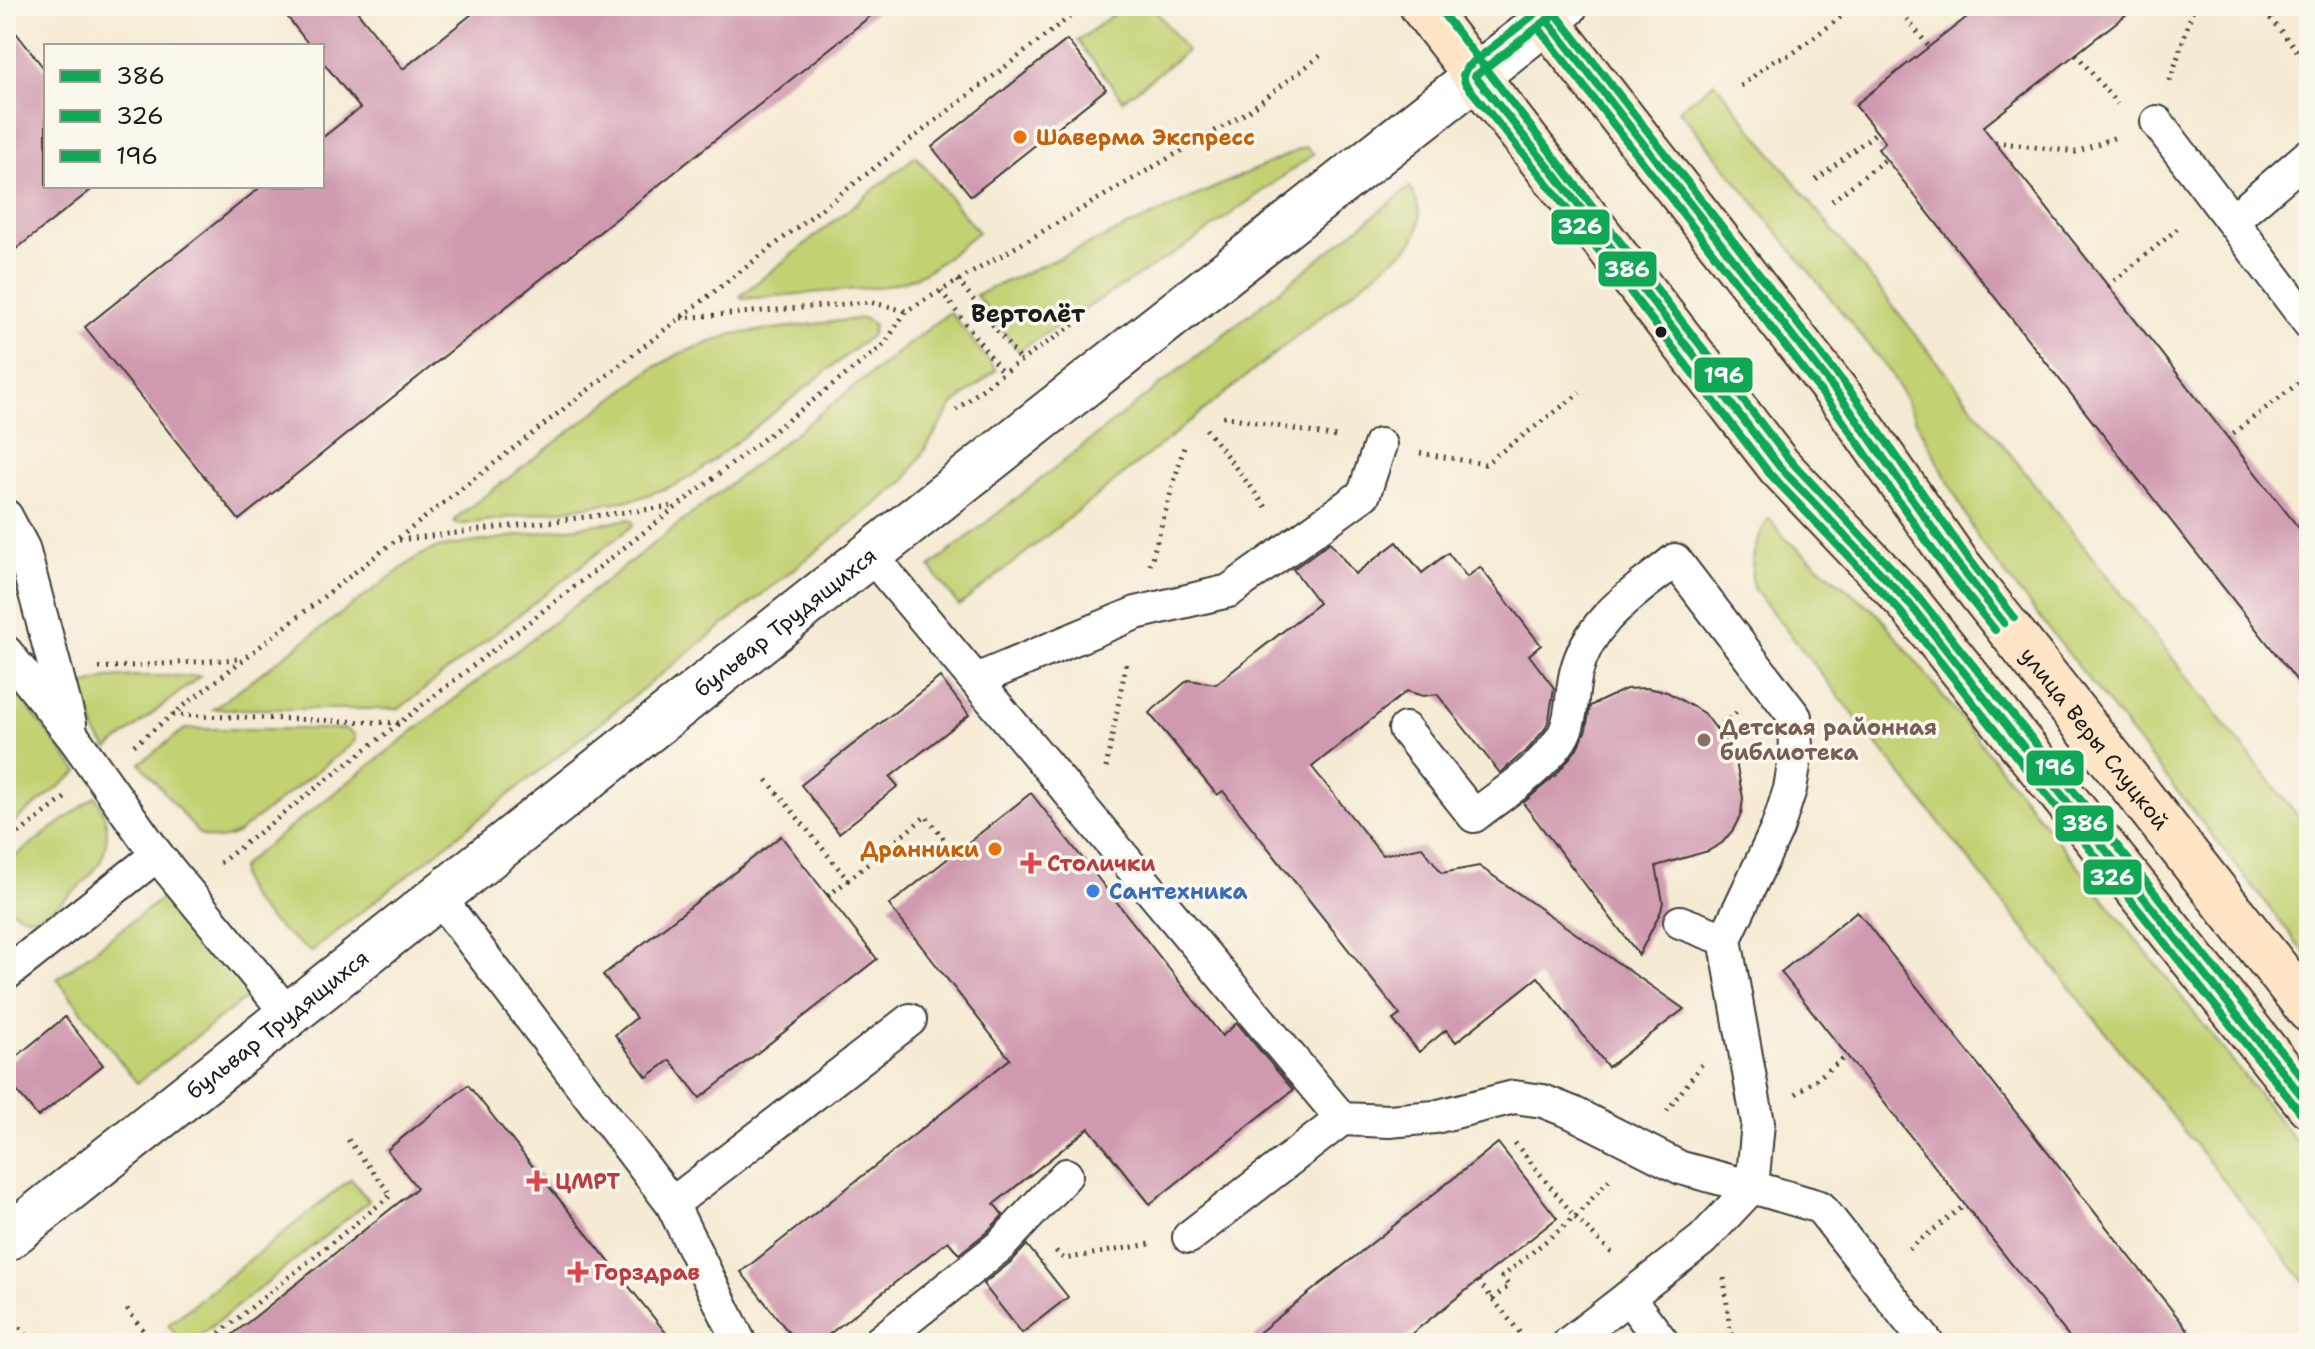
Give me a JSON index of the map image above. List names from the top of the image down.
{
  "streets": {
    "street": ["бульвар Трудящихся", "улица Веры Слуцкой"]
  },
  "crossings": [
    ["бульвар Трудящихся", "улица Веры Слуцкой"]
  ],
  "districts": ["Вертолёт"],
  "places": {
    "other": [
      "Шаверма Экспресс",
      "Детская районная библиотека",
      "Дранники",
      "Сантехника"
    ],
    "health": ["Столички", "ЦМРТ", "Горздрав"]
  },
  "lines": ["transit line 386", "transit line 326", "transit line 196"],
  "legend": ["386", "326", "196"]
}
